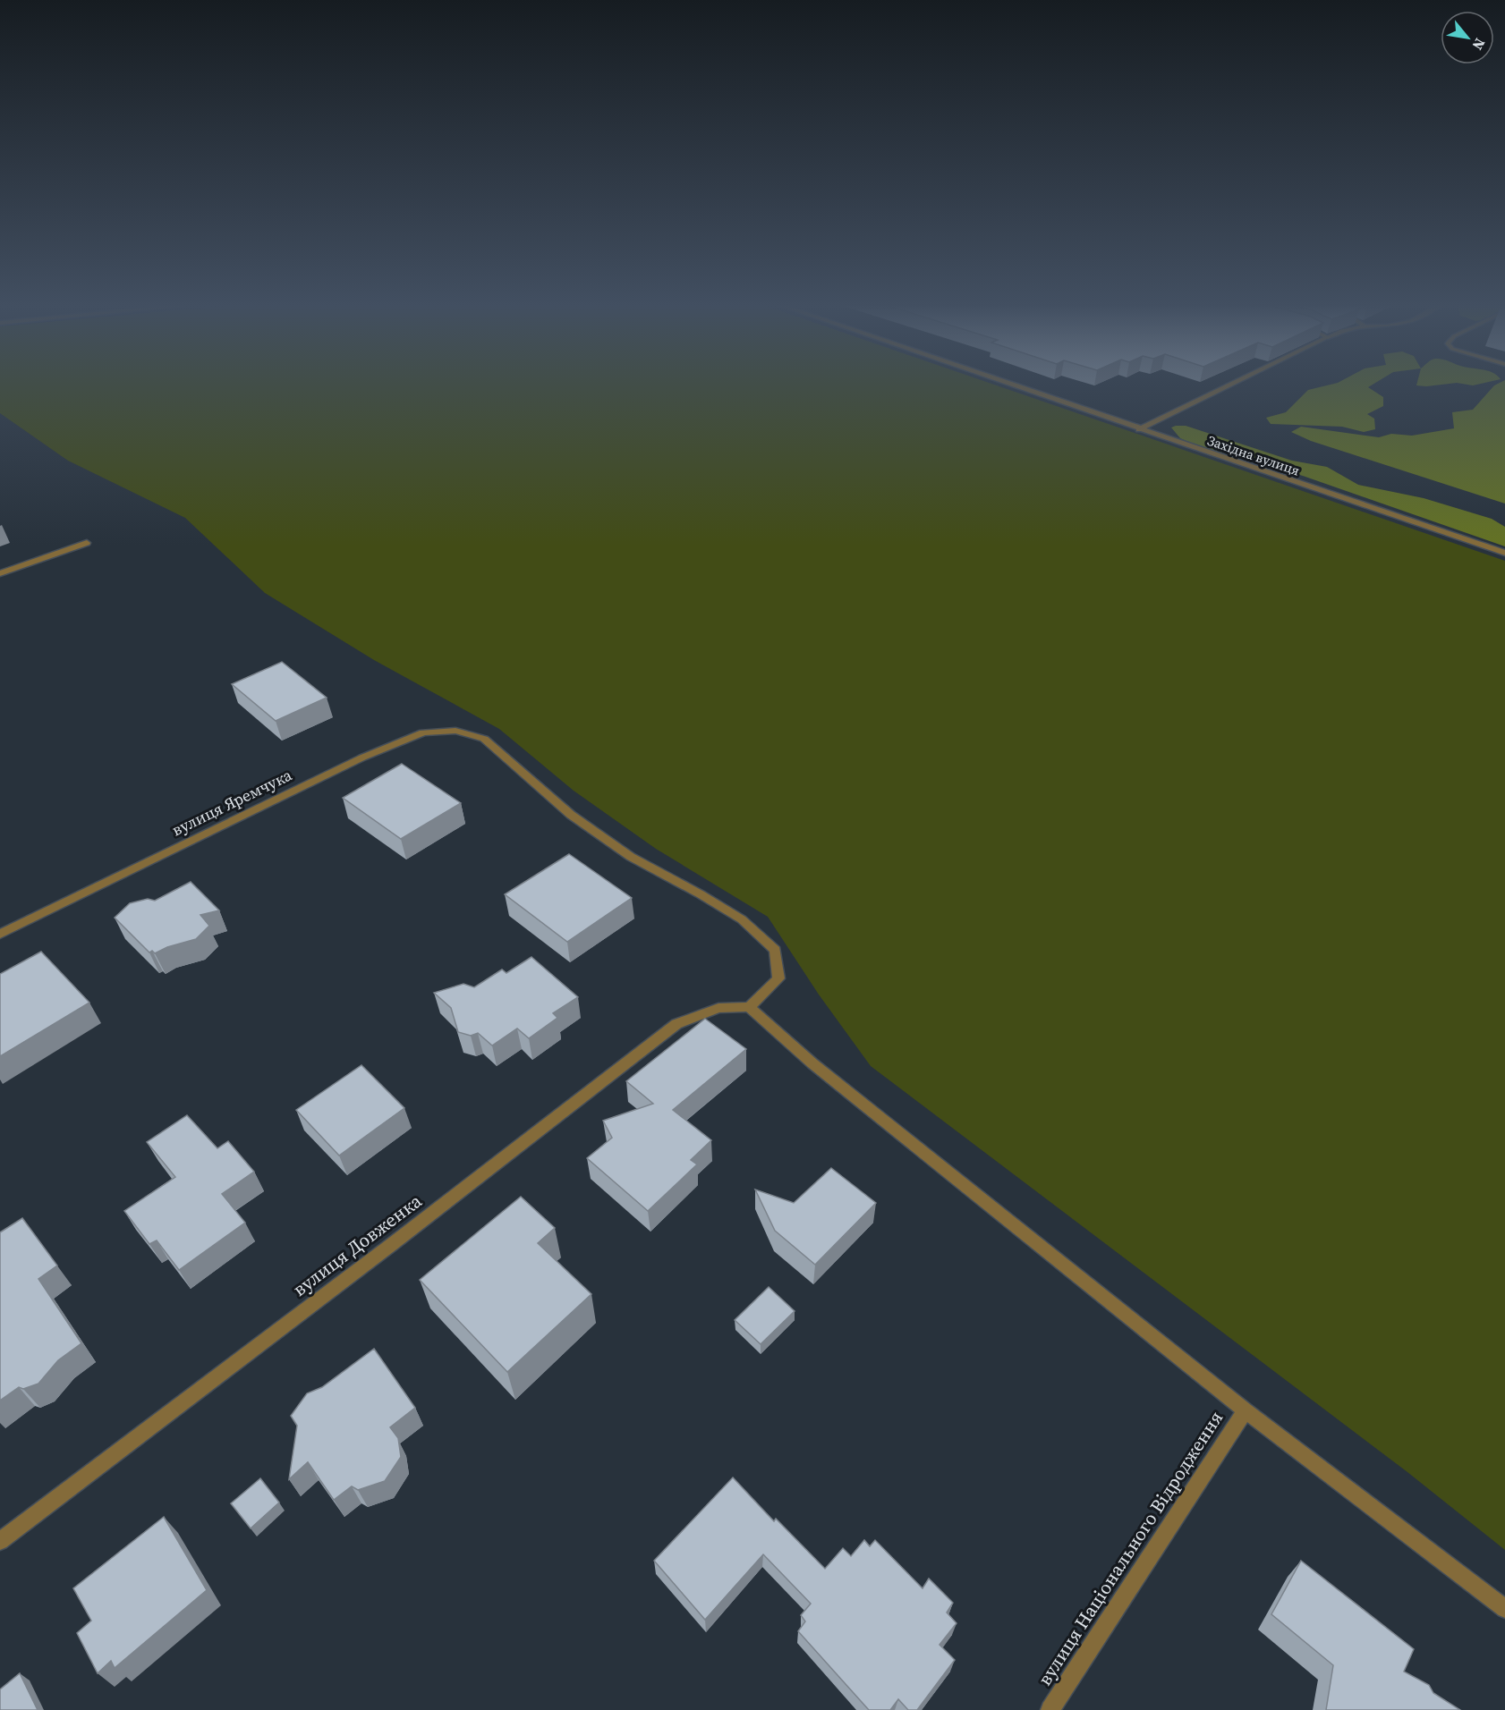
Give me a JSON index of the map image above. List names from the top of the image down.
{
  "streets": {
    "street": [
      "Західна вулиця",
      "вулиця Яремчука",
      "вулиця Довженка",
      "вулиця Національного Відродження"
    ]
  },
  "crossings": [
    ["вулиця Яремчука", "вулиця Довженка"]
  ],
  "north": "bottom right"
}
